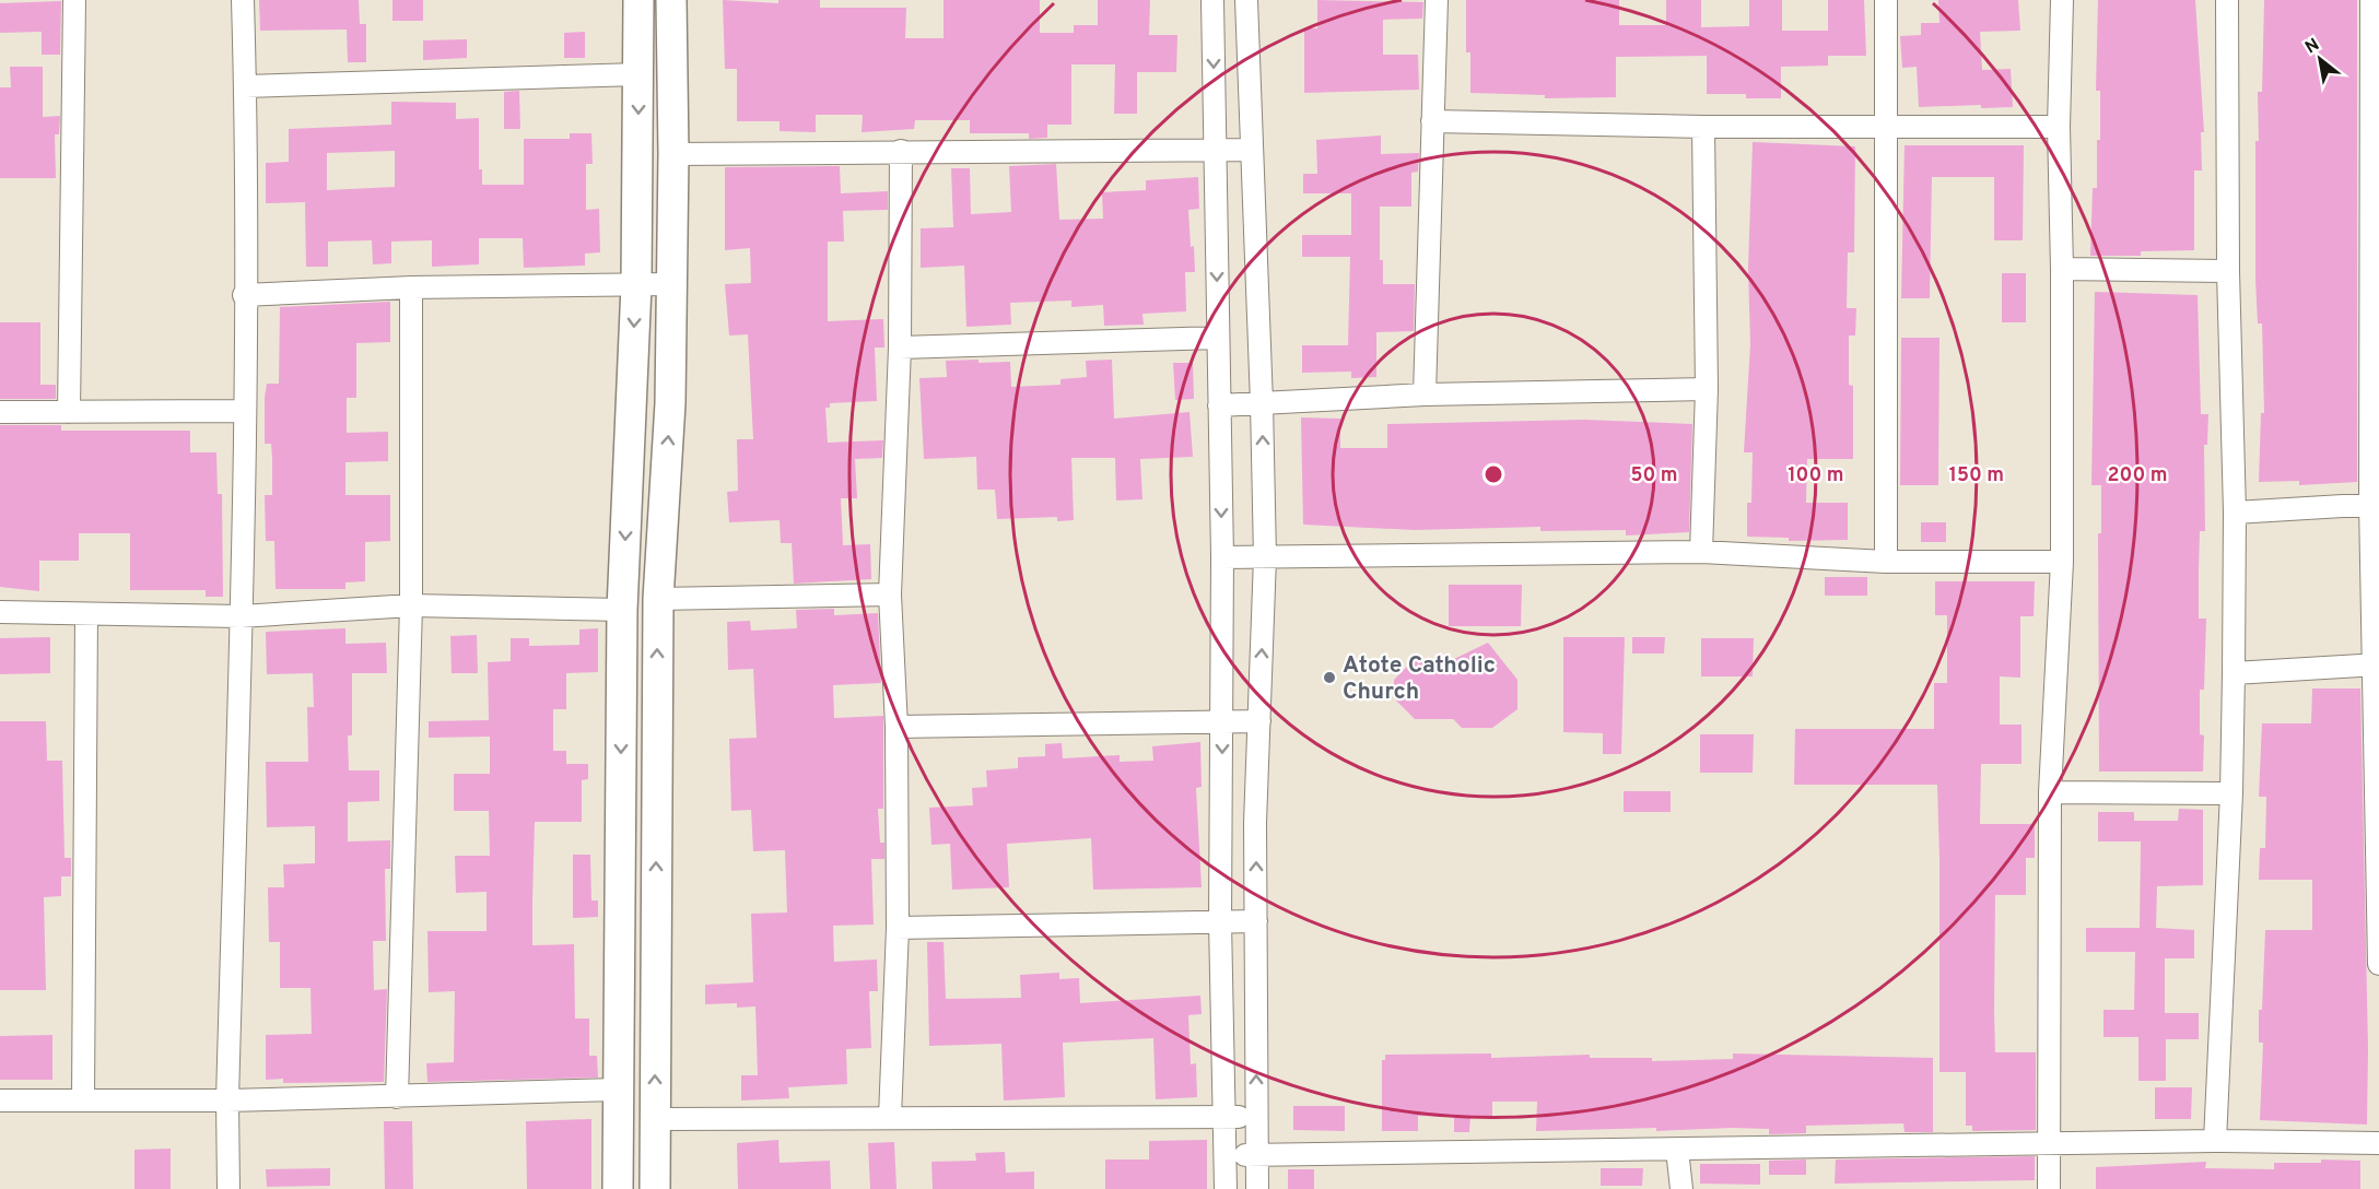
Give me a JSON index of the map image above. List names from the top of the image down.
{
  "places": ["Atote Catholic Church"],
  "north": "top left",
  "rings": [
    "50 m",
    "100 m",
    "150 m",
    "200 m"
  ]
}
